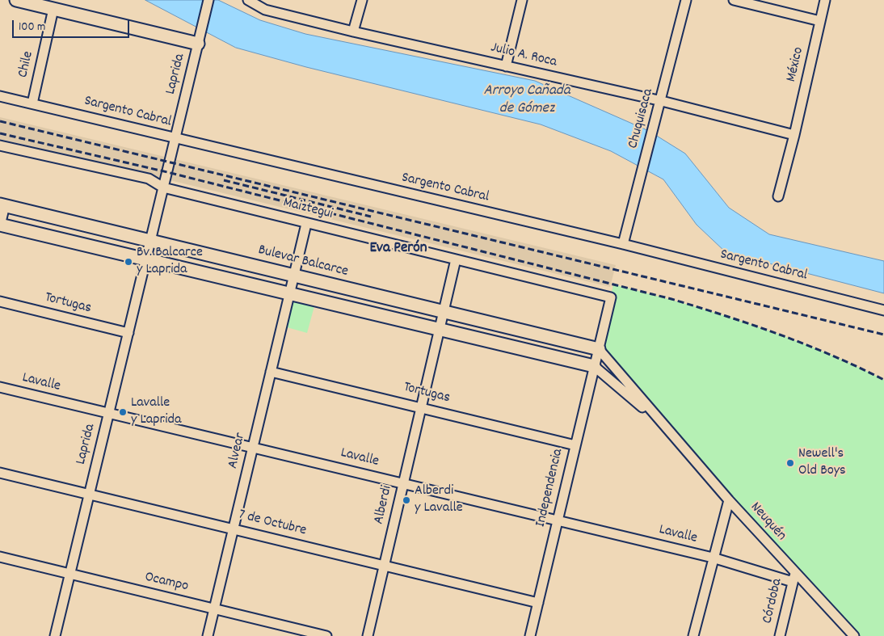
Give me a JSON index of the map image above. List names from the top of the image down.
{
  "streets": {
    "main road": ["Bulevar Balcarce"],
    "street": [
      "Julio A. Roca",
      "Chile",
      "México",
      "Laprida",
      "Sargento Cabral",
      "Chuquisaca",
      "Maiztegui",
      "Tortugas",
      "Lavalle",
      "Alvear",
      "Independencia",
      "Alberdi",
      "Neuquén",
      "7 de Octubre",
      "Ocampo",
      "Córdoba"
    ]
  },
  "crossings": [
    ["Julio A. Roca", "México"],
    ["Julio A. Roca", "Chuquisaca"],
    ["Chile", "Sargento Cabral"],
    ["Laprida", "Sargento Cabral"],
    ["Laprida", "Maiztegui"],
    ["Laprida", "Bulevar Balcarce"],
    ["Laprida", "Tortugas"],
    ["Laprida", "Lavalle"],
    ["Laprida", "7 de Octubre"],
    ["Laprida", "Ocampo"],
    ["Sargento Cabral", "Chuquisaca"],
    ["Maiztegui", "Alvear"],
    ["Maiztegui", "Independencia"],
    ["Maiztegui", "Alberdi"],
    ["Bulevar Balcarce", "Alvear"],
    ["Bulevar Balcarce", "Independencia"],
    ["Bulevar Balcarce", "Alberdi"],
    ["Bulevar Balcarce", "Neuquén"],
    ["Tortugas", "Alvear"],
    ["Tortugas", "Independencia"],
    ["Tortugas", "Alberdi"],
    ["Lavalle", "Alvear"],
    ["Lavalle", "Independencia"],
    ["Lavalle", "Alberdi"],
    ["Lavalle", "Neuquén"],
    ["Lavalle", "Córdoba"],
    ["Alvear", "7 de Octubre"],
    ["Alvear", "Ocampo"],
    ["Independencia", "Neuquén"],
    ["Independencia", "7 de Octubre"],
    ["Alberdi", "7 de Octubre"],
    ["Neuquén", "Córdoba"]
  ],
  "districts": ["Eva Perón"],
  "water": ["Arroyo Cañada de Gómez"],
  "places": [
    "Bv. Balcarce y Laprida",
    "Lavalle y Laprida",
    "Newell's Old Boys",
    "Alberdi y Lavalle"
  ],
  "scale_bar": "100 m"
}
